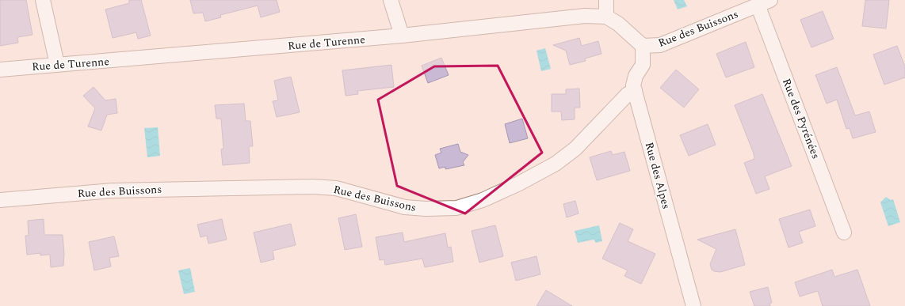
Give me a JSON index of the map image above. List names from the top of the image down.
{
  "streets": {
    "street": [
      "Rue des Buissons",
      "Rue de Turenne",
      "Rue des Pyrénées",
      "Rue des Alpes"
    ]
  },
  "crossings": [
    ["Rue des Buissons", "Rue de Turenne"],
    ["Rue des Buissons", "Rue des Pyrénées"],
    ["Rue des Buissons", "Rue des Alpes"],
    ["Rue de Turenne", "Rue des Alpes"]
  ]
}
